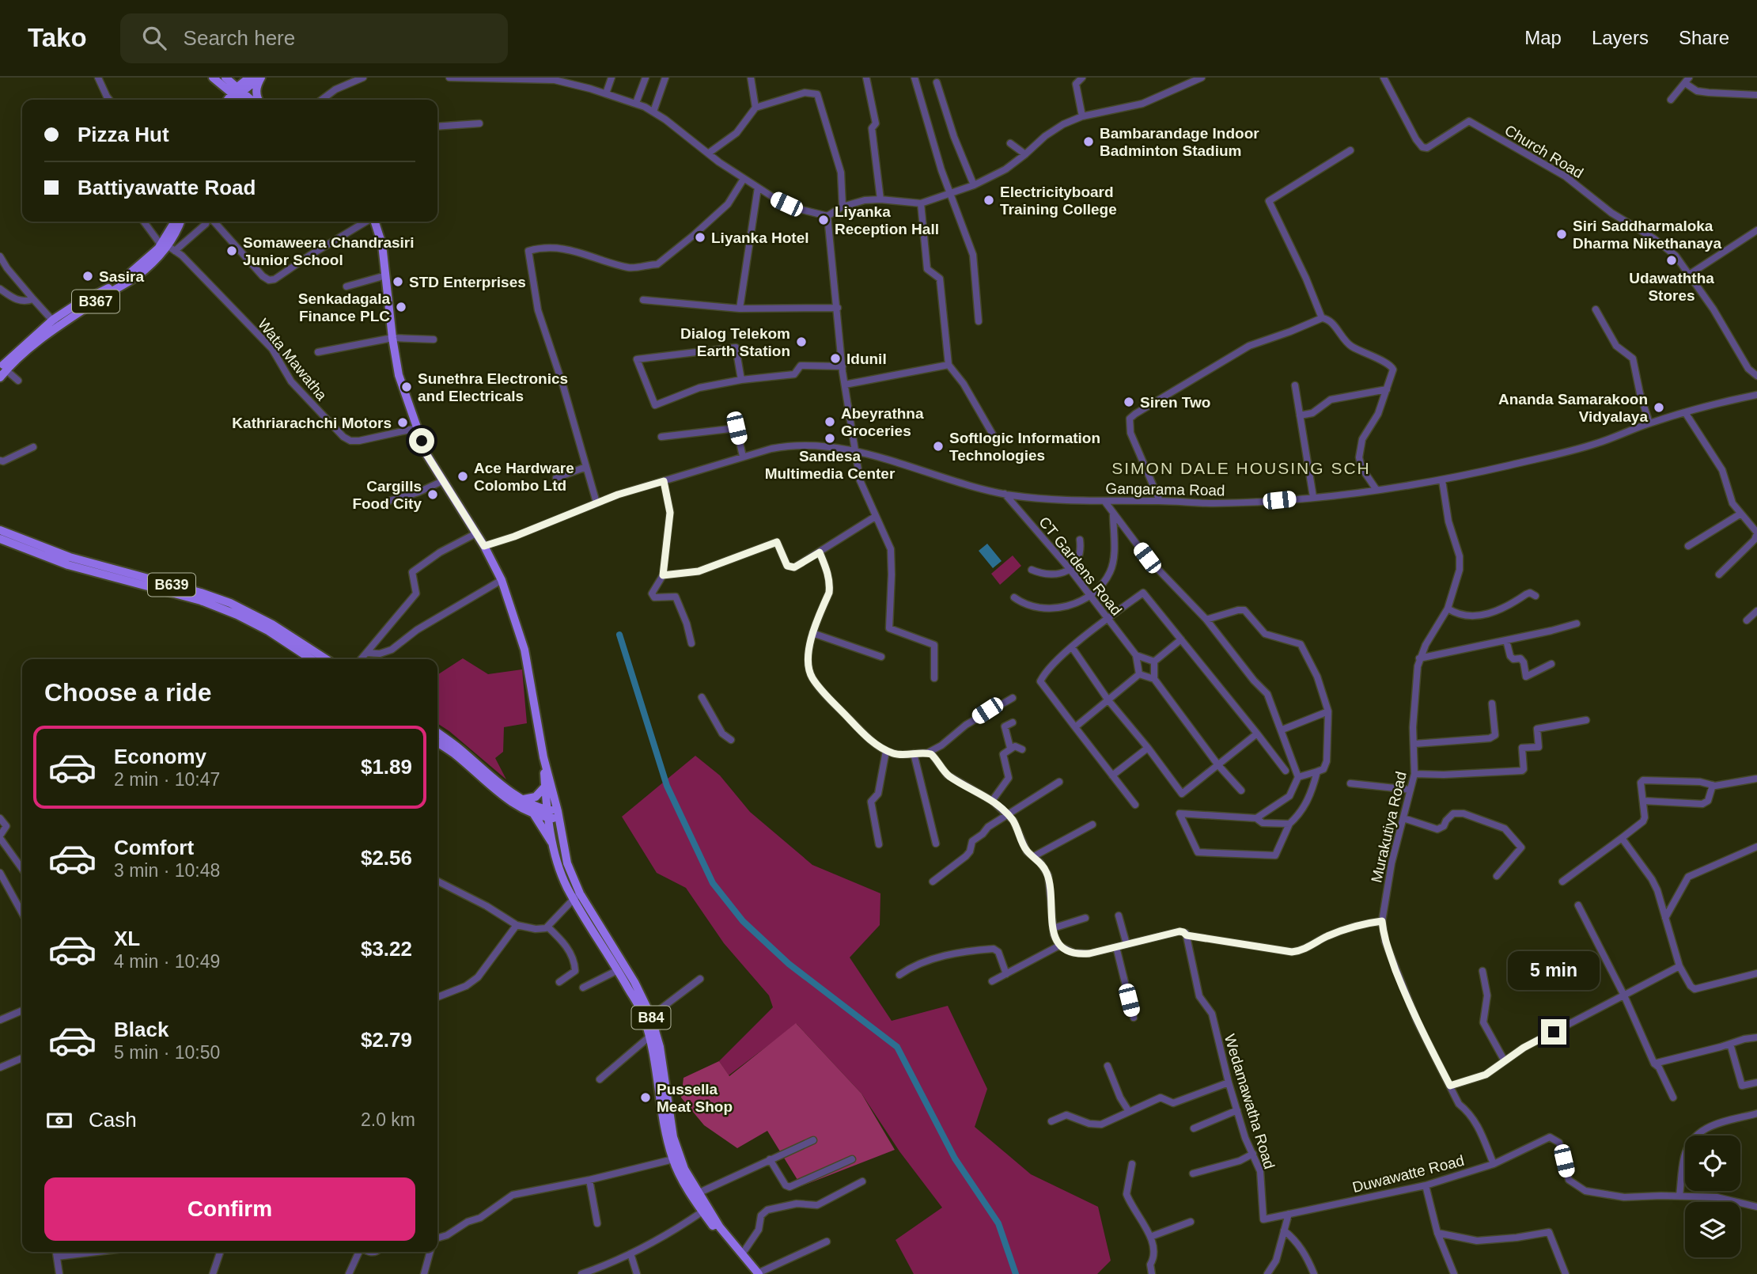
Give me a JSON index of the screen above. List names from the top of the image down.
{
  "streets": {
    "main road": ["B367", "B639", "B84"],
    "street": [
      "Church Road",
      "Wata Mawatha",
      "Gangarama Road",
      "CT Gardens Road",
      "Murakutiya Road",
      "Wedamawatha Road",
      "Duwawatte Road"
    ]
  },
  "crossings": [
    ["B367", "Wata Mawatha"],
    ["Wata Mawatha", "B84"],
    ["Gangarama Road", "CT Gardens Road"],
    ["Gangarama Road", "Murakutiya Road"],
    ["Gangarama Road", "B84"],
    ["Murakutiya Road", "Duwawatte Road"],
    ["Wedamawatha Road", "Duwawatte Road"]
  ],
  "districts": ["SIMON DALE HOUSING SCH"],
  "places": [
    "Bambarandage Indoor Badminton Stadium",
    "Electricityboard Training College",
    "Liyanka Reception Hall",
    "Siri Saddharmaloka Dharma Nikethanaya",
    "Liyanka Hotel",
    "Somaweera Chandrasiri Junior School",
    "Udawaththa Stores",
    "Sasira",
    "STD Enterprises",
    "Senkadagala Finance PLC",
    "Dialog Telekom Earth Station",
    "Idunil",
    "Sunethra Electronics and Electricals",
    "Siren Two",
    "Ananda Samarakoon Vidyalaya",
    "Abeyrathna Groceries",
    "Kathriarachchi Motors",
    "Sandesa Multimedia Center",
    "Softlogic Information Technologies",
    "Ace Hardware Colombo Ltd",
    "Cargills Food City",
    "Pussella Meat Shop"
  ],
  "page": {
    "header": "Tako",
    "search": "Search here",
    "nav": ["Map", "Layers", "Share"],
    "banner": ["Pizza Hut", "Battiyawatte Road"],
    "heading": "Choose a ride",
    "list": [
      {
        "name": "Economy",
        "note": "2 min · 10:47",
        "value": "$1.89"
      },
      {
        "name": "Comfort",
        "note": "3 min · 10:48",
        "value": "$2.56"
      },
      {
        "name": "XL",
        "note": "4 min · 10:49",
        "value": "$3.22"
      },
      {
        "name": "Black",
        "note": "5 min · 10:50",
        "value": "$2.79"
      }
    ],
    "bubble": "5 min",
    "pay": ["Cash", "2.0 km"],
    "buttons": "Confirm"
  }
}
